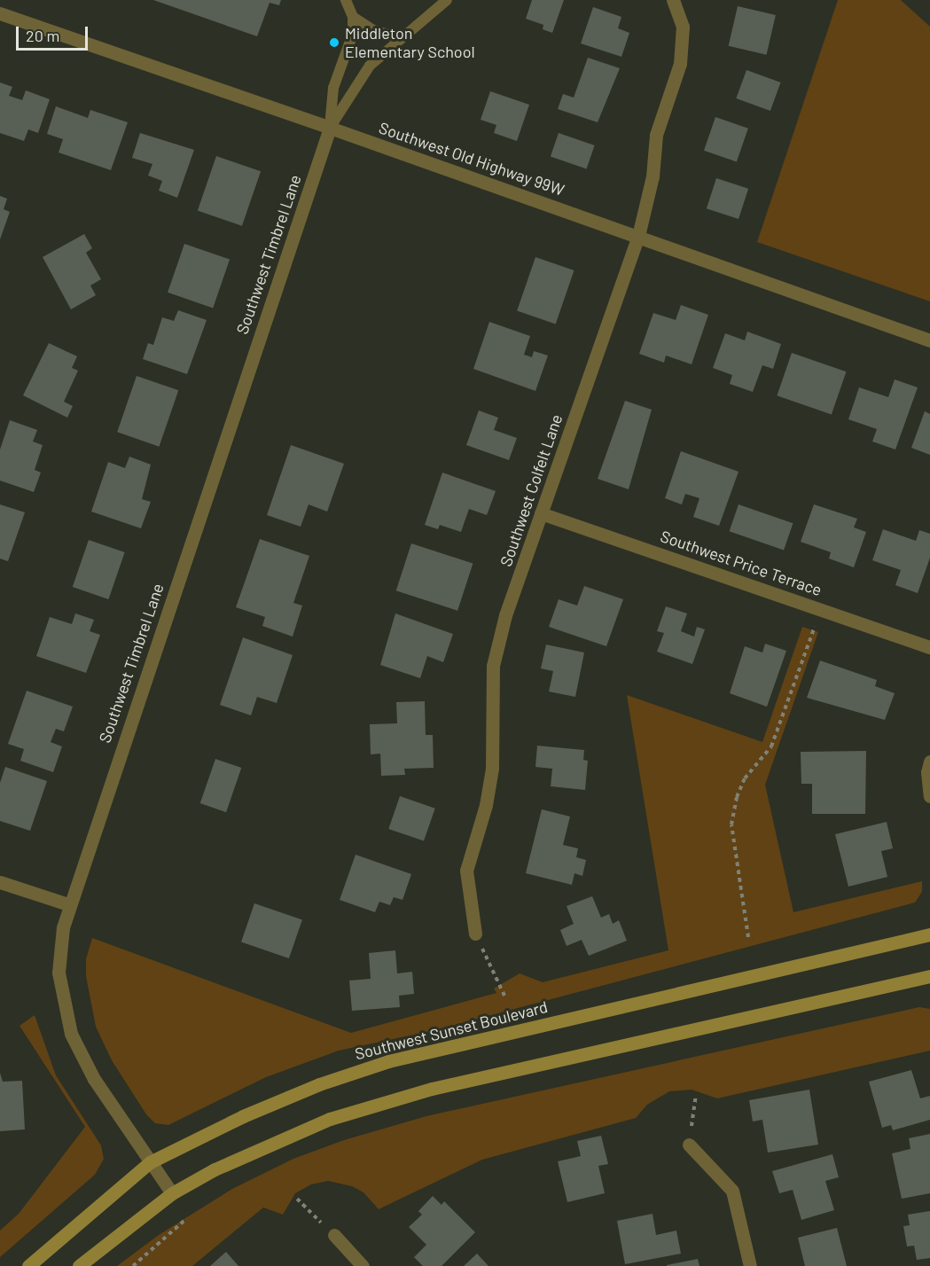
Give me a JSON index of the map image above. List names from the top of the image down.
{
  "streets": {
    "main road": ["Southwest Sunset Boulevard"],
    "street": [
      "Southwest Old Highway 99W",
      "Southwest Timbrel Lane",
      "Southwest Colfelt Lane",
      "Southwest Price Terrace"
    ]
  },
  "crossings": [
    ["Southwest Old Highway 99W", "Southwest Timbrel Lane"],
    ["Southwest Old Highway 99W", "Southwest Colfelt Lane"],
    ["Southwest Timbrel Lane", "Southwest Sunset Boulevard"],
    ["Southwest Colfelt Lane", "Southwest Price Terrace"]
  ],
  "places": ["Middleton Elementary School"],
  "scale_bar": "20 m"
}
